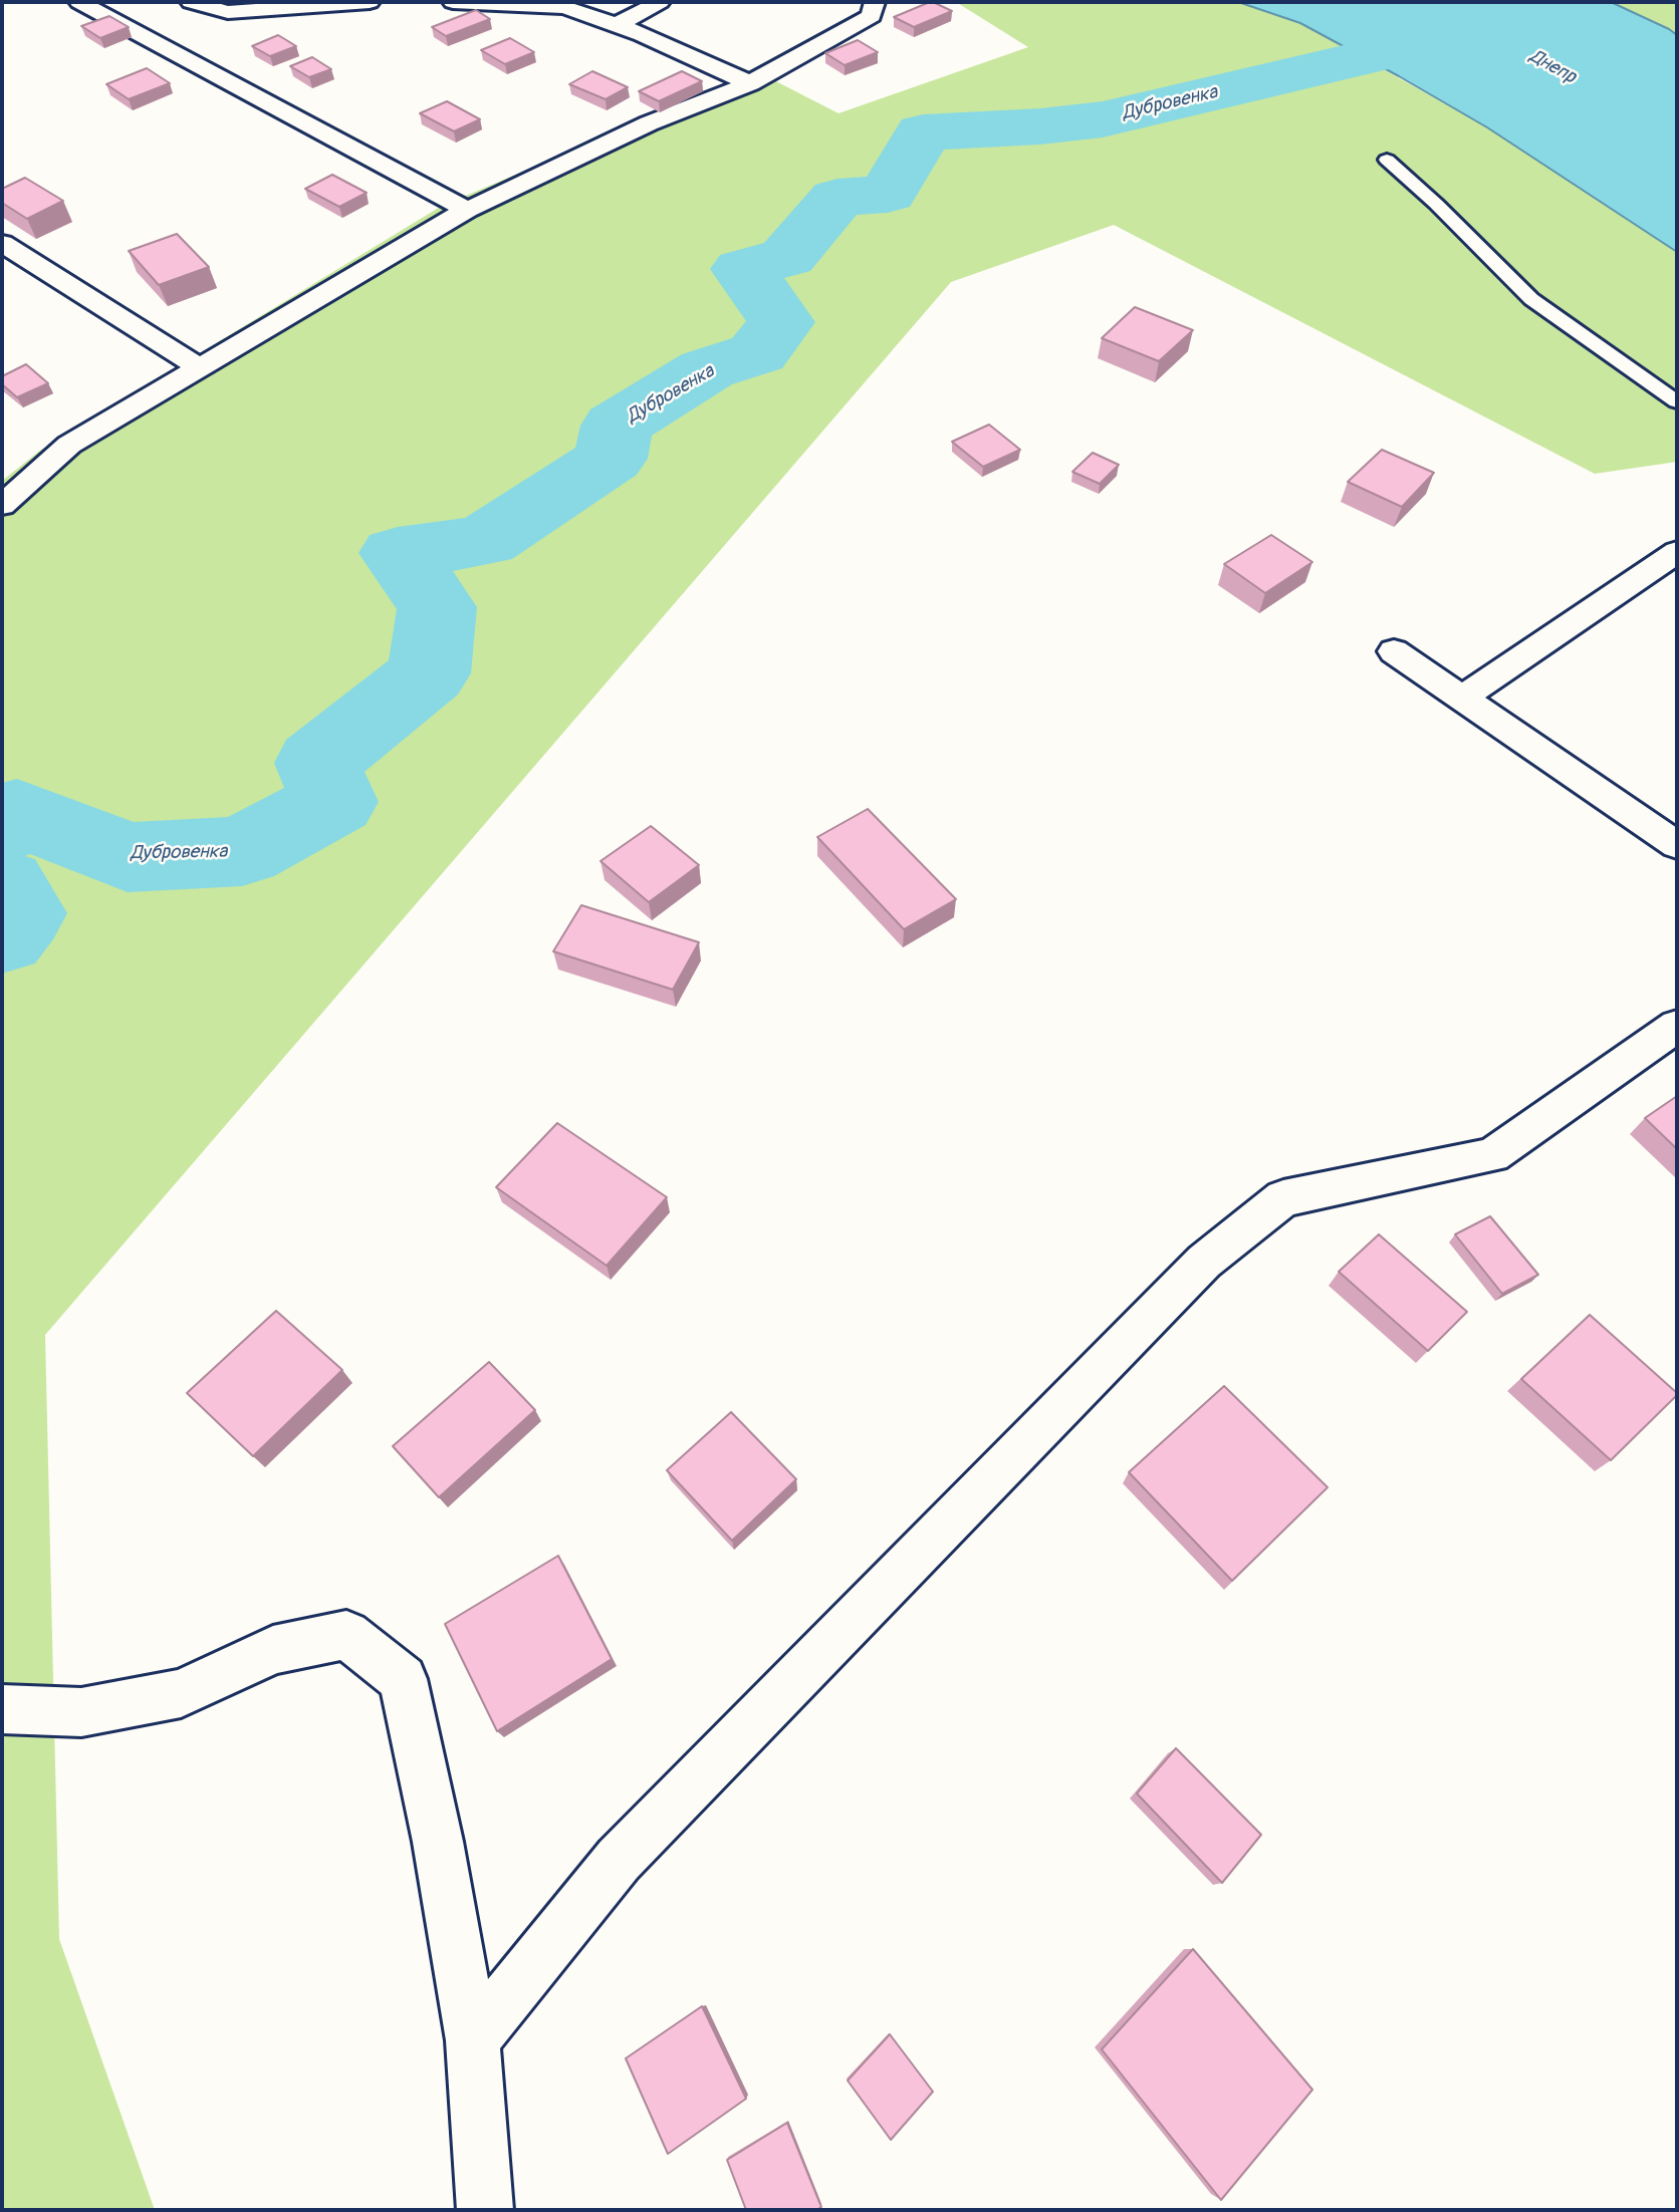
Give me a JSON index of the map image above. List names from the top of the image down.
{
  "water": ["Днепр", "Дубровенка"]
}
